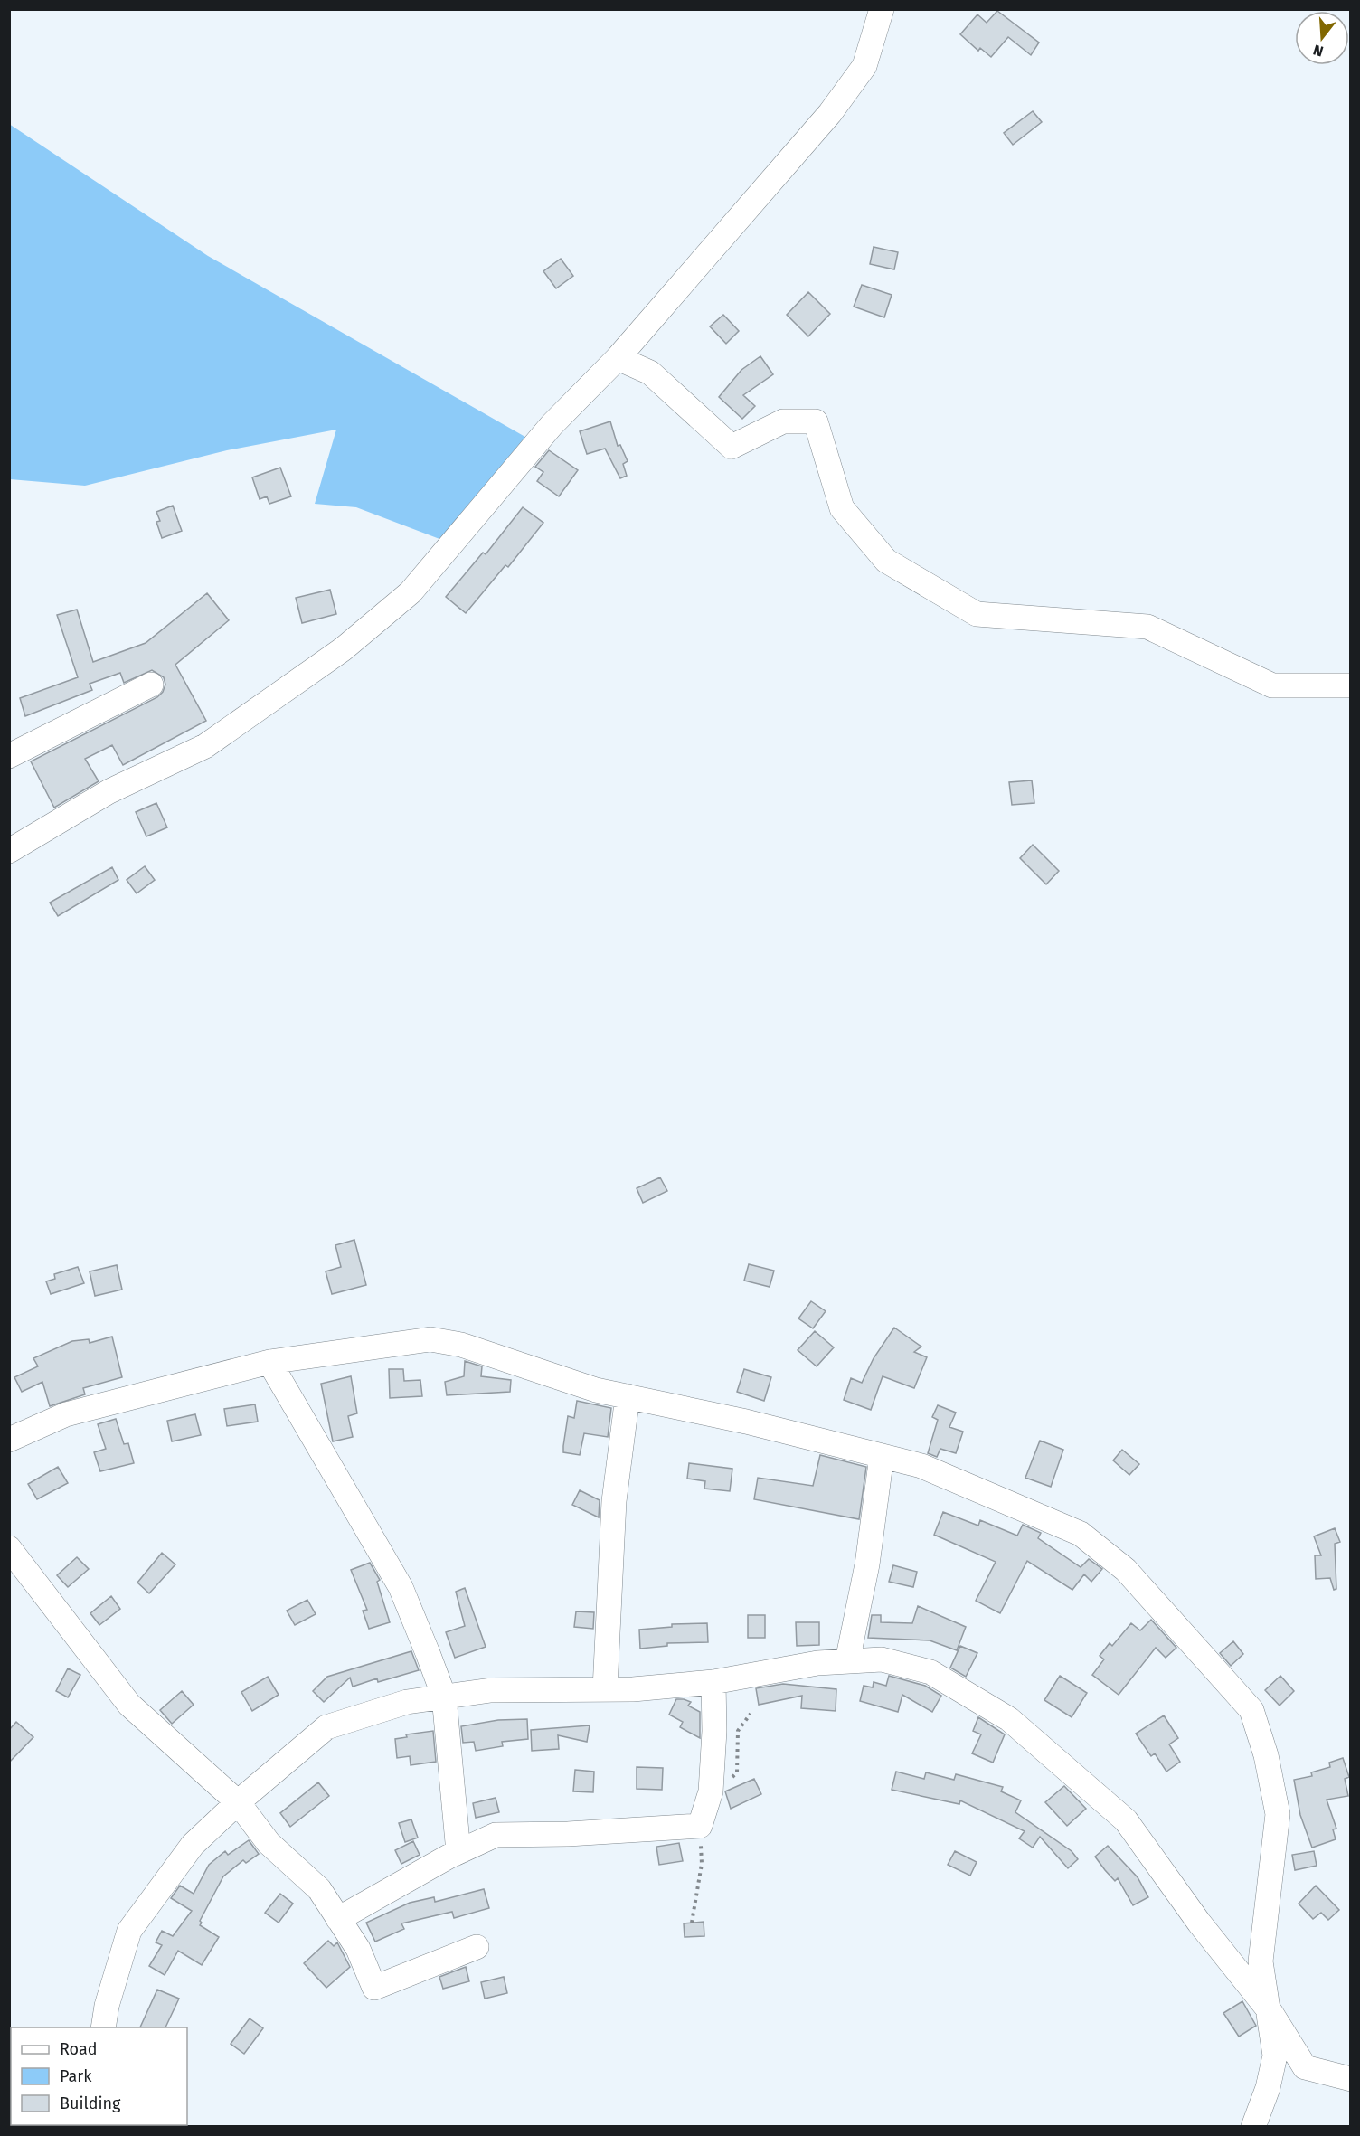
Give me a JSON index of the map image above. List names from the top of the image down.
{
  "legend": ["Road", "Park", "Building"],
  "north": "bottom"
}
